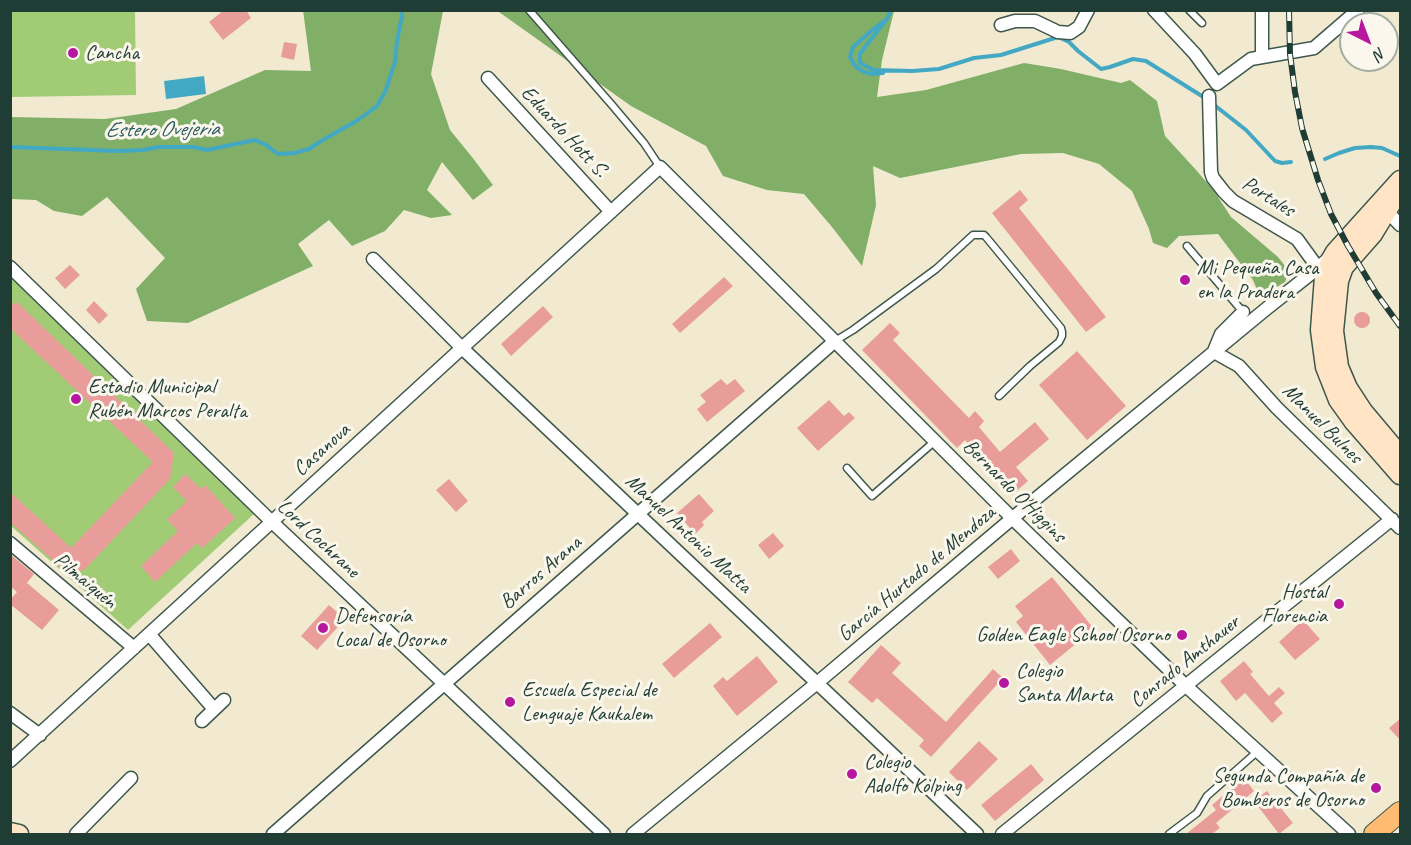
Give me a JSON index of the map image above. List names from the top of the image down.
{
  "streets": {
    "street": [
      "Eduardo Hott S.",
      "Portales",
      "Manuel Bulnes",
      "Casanova",
      "Bernardo O'Higgins",
      "Manuel Antonio Matta",
      "Lord Cochrane",
      "Barros Arana",
      "García Hurtado de Mendoza",
      "Pilmaiquén",
      "Conrado Amthauer"
    ]
  },
  "crossings": [
    ["Eduardo Hott S.", "Casanova"],
    ["Manuel Bulnes", "García Hurtado de Mendoza"],
    ["Manuel Bulnes", "Conrado Amthauer"],
    ["Casanova", "Bernardo O'Higgins"],
    ["Casanova", "Manuel Antonio Matta"],
    ["Casanova", "Lord Cochrane"],
    ["Casanova", "Pilmaiquén"],
    ["Bernardo O'Higgins", "Barros Arana"],
    ["Bernardo O'Higgins", "García Hurtado de Mendoza"],
    ["Bernardo O'Higgins", "Conrado Amthauer"],
    ["Manuel Antonio Matta", "Barros Arana"],
    ["Manuel Antonio Matta", "García Hurtado de Mendoza"],
    ["Lord Cochrane", "Barros Arana"]
  ],
  "water": ["Estero Ovejeria"],
  "places": [
    "Cancha",
    "Mi Pequeña Casa en la Pradera",
    "Estadio Municipal Rubén Marcos Peralta",
    "Hostal Florencia",
    "Defensoría Local de Osorno",
    "Golden Eagle School Osorno",
    "Colegio Santa Marta",
    "Escuela Especial de Lenguaje Kaukalem",
    "Colegio Adolfo Kolping",
    "Segunda Compañía de Bomberos de Osorno"
  ],
  "north": "bottom right"
}
